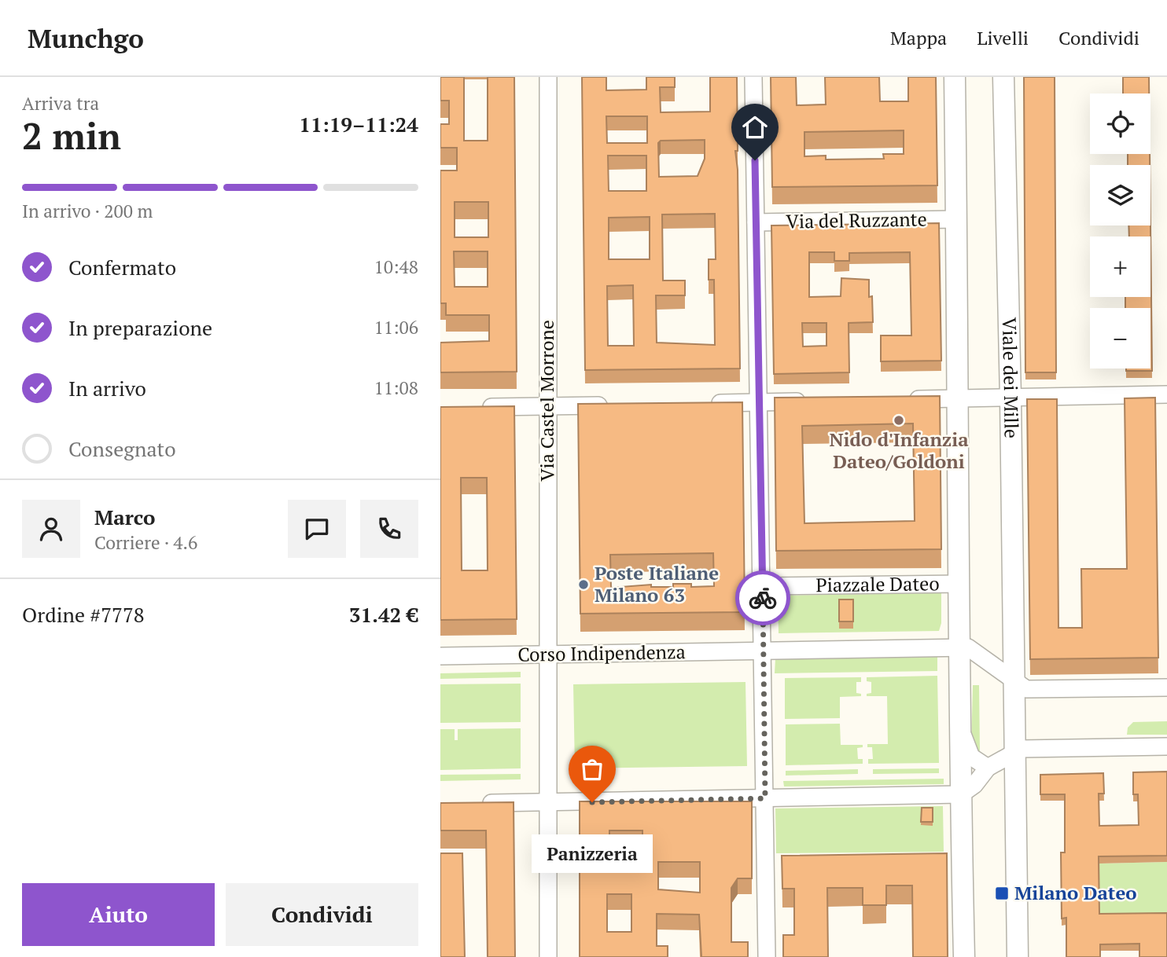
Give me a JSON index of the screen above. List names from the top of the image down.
{
  "streets": {
    "main road": ["Viale dei Mille", "Piazzale Dateo"],
    "street": ["Via del Ruzzante", "Via Castel Morrone", "Corso Indipendenza"]
  },
  "crossings": [
    ["Via Castel Morrone", "Corso Indipendenza"]
  ],
  "places": {
    "other": ["Nido d'Infanzia Dateo/Goldoni", "Poste Italiane Milano 63", "Panizzeria"],
    "transit": ["Milano Dateo"]
  },
  "page": {
    "header": "Munchgo",
    "nav": ["Mappa", "Livelli", "Condividi"],
    "heading": ["2 min", "Arriva tra", "11:19–11:24"],
    "panel": [
      "Marco",
      "Corriere · 4.6",
      "Ordine #7778",
      "31.42 €"
    ],
    "map_buttons": ["+", "−"],
    "bar": "In arrivo · 200 m",
    "list": [
      ["Confermato", "10:48"],
      ["In preparazione", "11:06"],
      ["In arrivo", "11:08"],
      "Consegnato"
    ],
    "bubble": "Panizzeria",
    "buttons": ["Aiuto", "Condividi"]
  }
}
